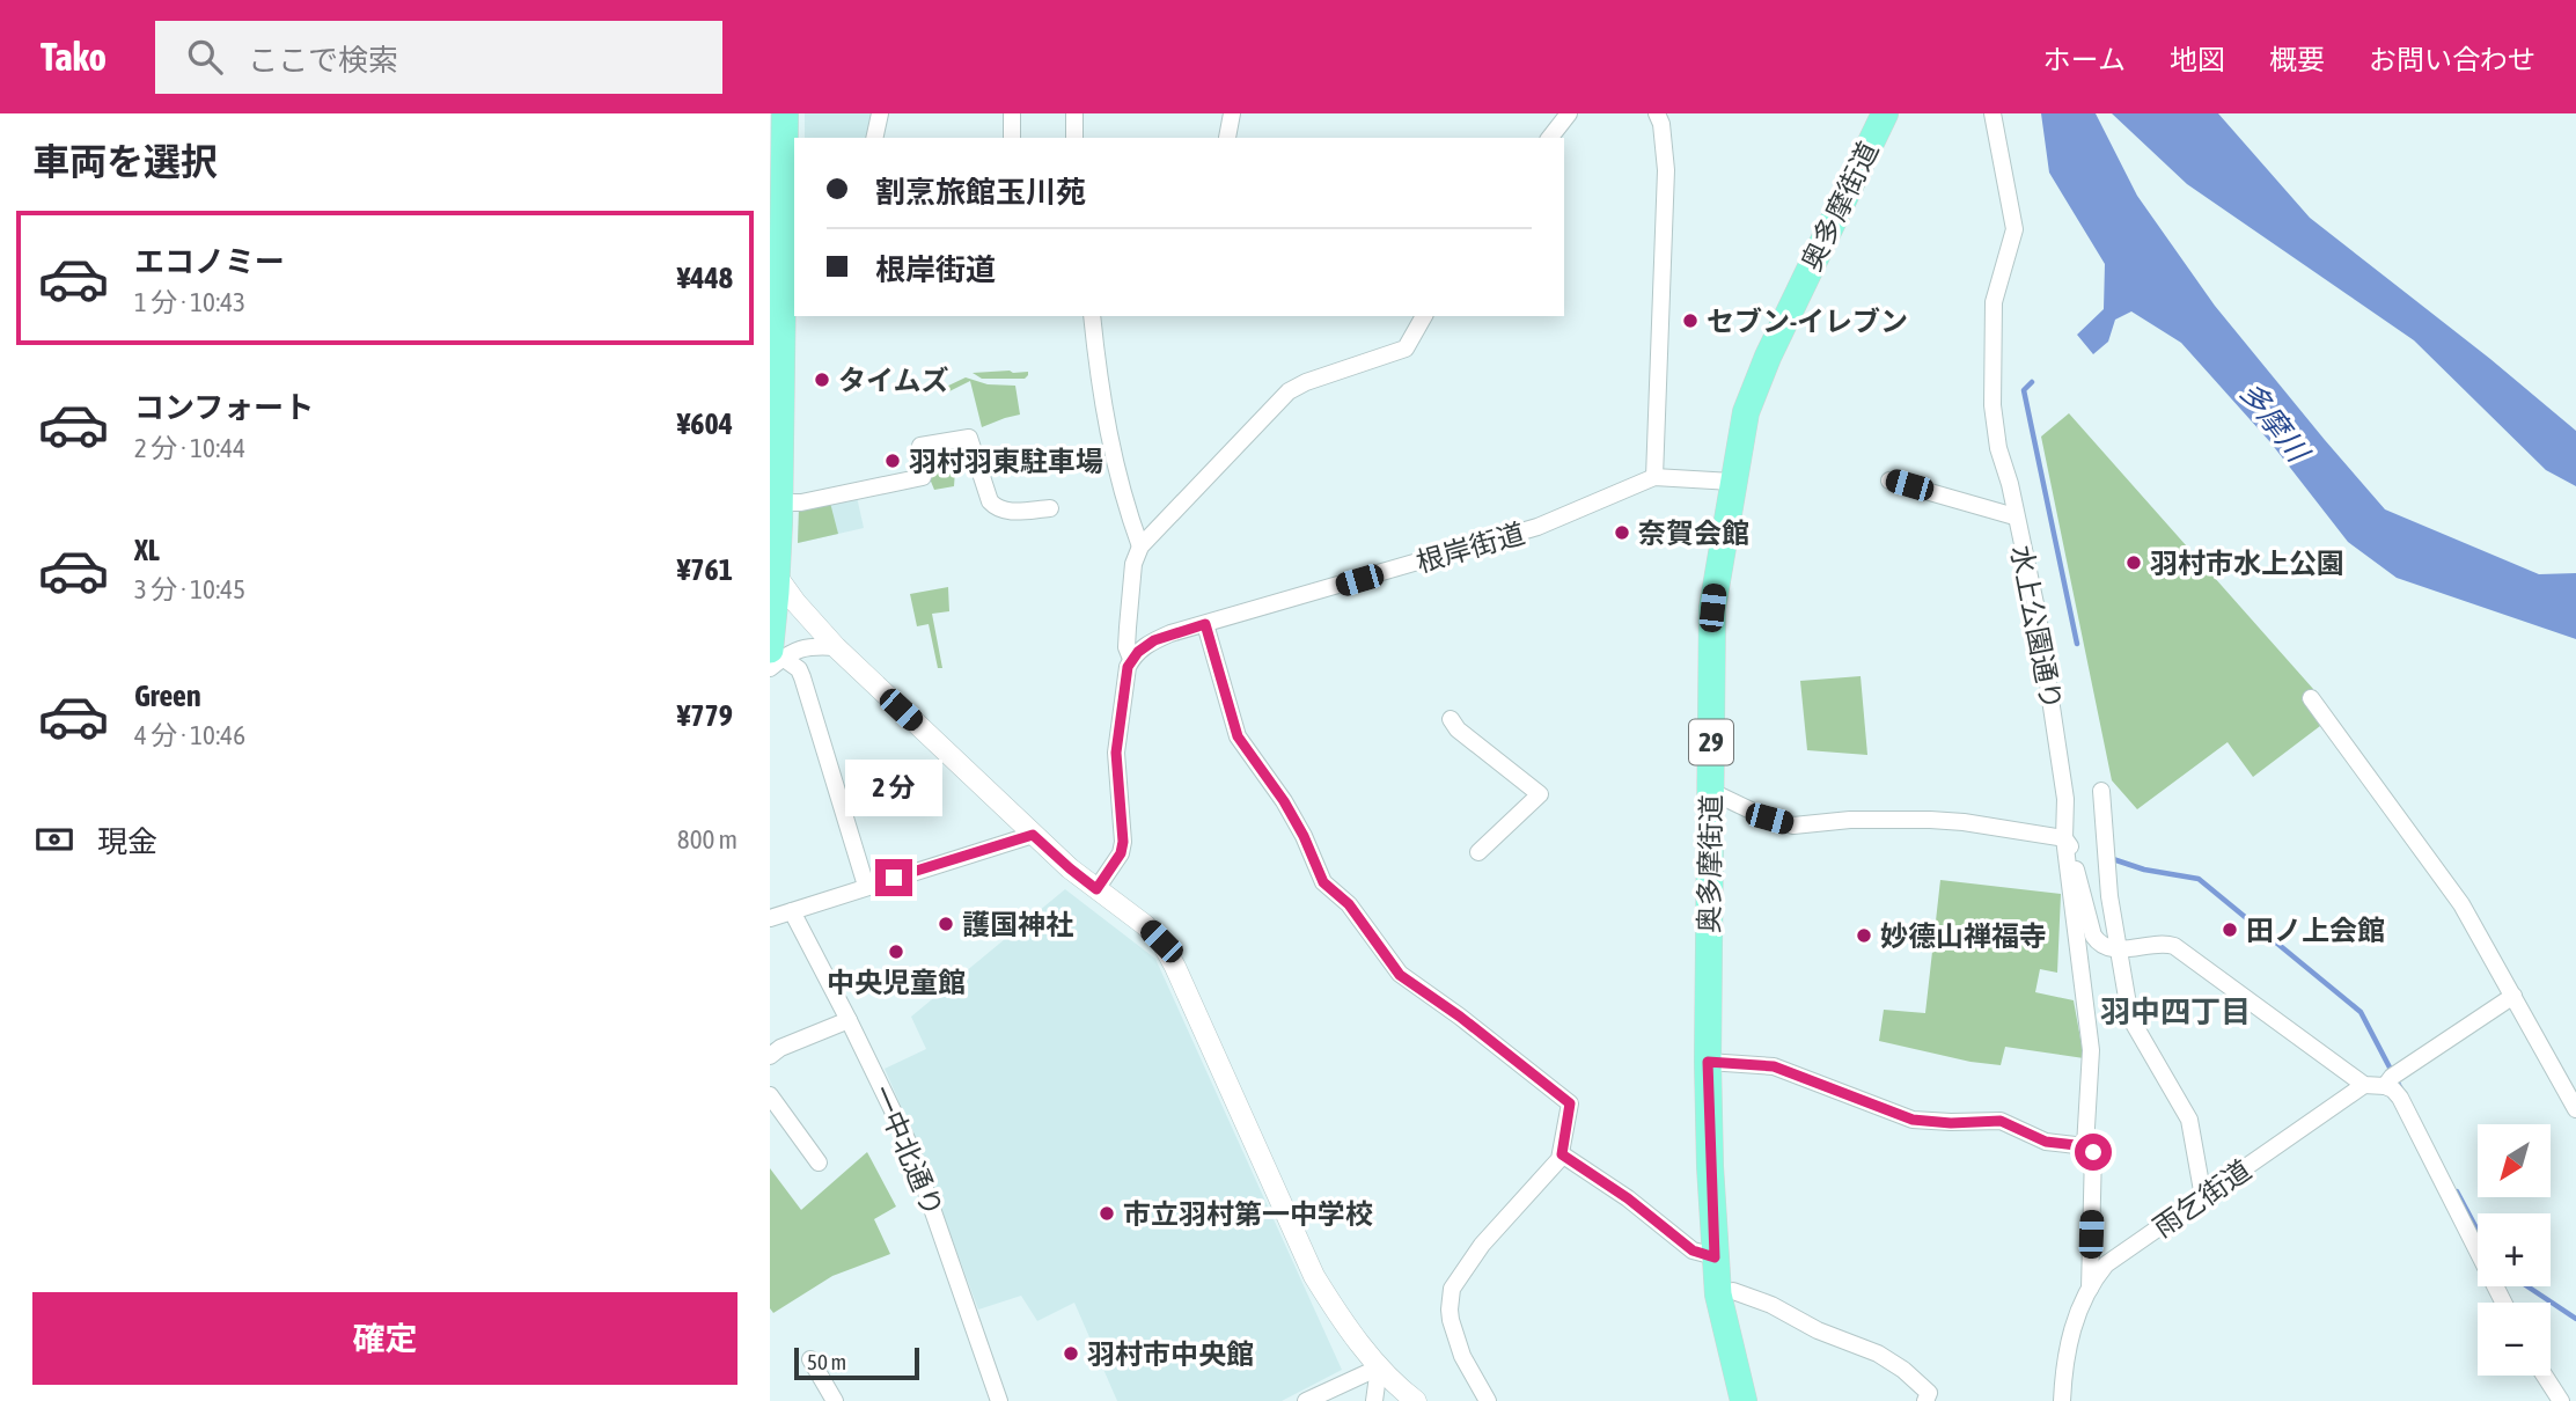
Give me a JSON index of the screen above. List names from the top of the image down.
{
  "streets": {
    "main road": ["奥多摩街道", "29"],
    "street": [
      "根岸街道",
      "水上公園通り",
      "一中北通り",
      "雨乞街道"
    ]
  },
  "crossings": [
    ["奥多摩街道", "根岸街道"]
  ],
  "districts": ["羽中四丁目"],
  "water": ["多摩川"],
  "places": [
    "セブン-イレブン",
    "タイムズ",
    "羽村羽東駐車場",
    "奈賀会館",
    "羽村市水上公園",
    "護国神社",
    "田ノ上会館",
    "妙德山禅福寺",
    "中央児童館",
    "市立羽村第一中学校",
    "羽村市中央館"
  ],
  "scale_bar": "50 m",
  "north": "bottom left",
  "page": {
    "header": "Tako",
    "search": "ここで検索",
    "nav": [
      "ホーム",
      "地図",
      "概要",
      "お問い合わせ"
    ],
    "heading": "車両を選択",
    "banner": ["割烹旅館玉川苑", "根岸街道"],
    "list": [
      {
        "name": "エコノミー",
        "note": "1 分 · 10:43",
        "value": "¥448"
      },
      {
        "name": "コンフォート",
        "note": "2 分 · 10:44",
        "value": "¥604"
      },
      {
        "name": "XL",
        "note": "3 分 · 10:45",
        "value": "¥761"
      },
      {
        "name": "Green",
        "note": "4 分 · 10:46",
        "value": "¥779"
      }
    ],
    "bubble": "2 分",
    "pay": ["現金", "800 m"],
    "map_buttons": ["+", "−"],
    "buttons": "確定",
    "scale": "50 m"
  }
}
